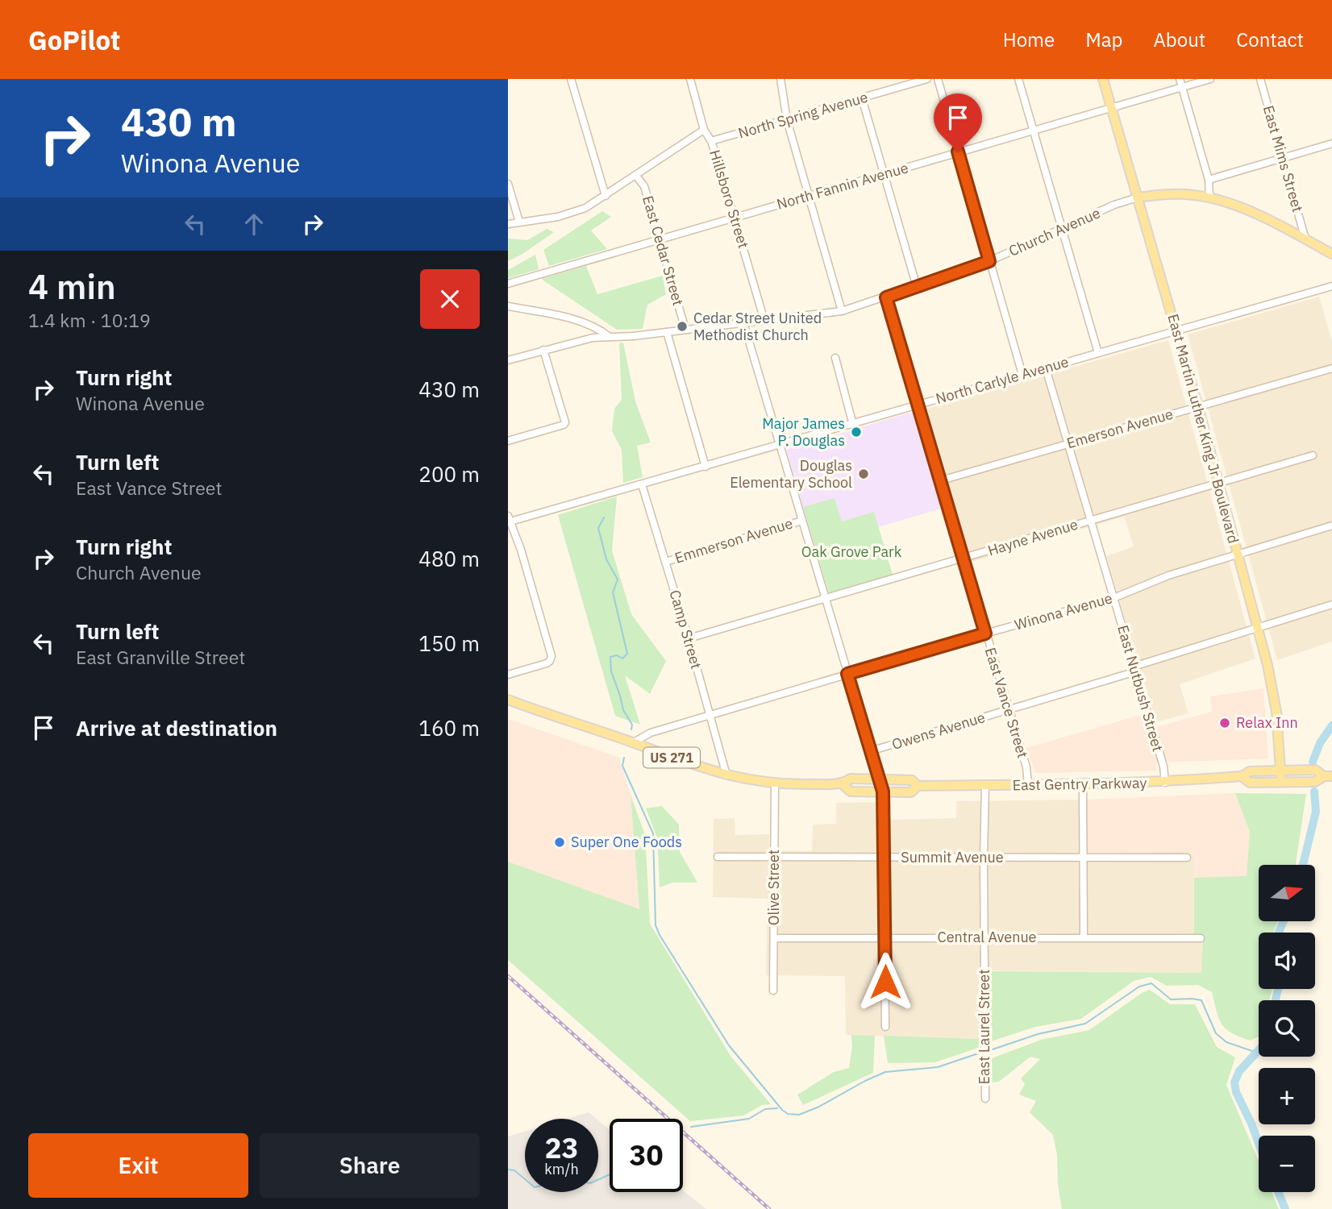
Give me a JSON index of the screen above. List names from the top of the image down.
{
  "streets": {
    "main road": [
      "Church Avenue",
      "East Martin Luther King Jr Boulevard",
      "US 271",
      "East Gentry Parkway"
    ],
    "street": [
      "North Spring Avenue",
      "East Mims Street",
      "North Fannin Avenue",
      "Hillsboro Street",
      "East Cedar Street",
      "North Carlyle Avenue",
      "Emerson Avenue",
      "Hayne Avenue",
      "Emmerson Avenue",
      "Winona Avenue",
      "Camp Street",
      "East Nutbush Street",
      "East Vance Street",
      "Owens Avenue",
      "Summit Avenue",
      "Olive Street",
      "Central Avenue",
      "East Laurel Street"
    ]
  },
  "crossings": [
    ["North Spring Avenue", "Hillsboro Street"],
    ["East Mims Street", "Church Avenue"],
    ["North Fannin Avenue", "Hillsboro Street"],
    ["North Fannin Avenue", "East Cedar Street"],
    ["North Fannin Avenue", "East Martin Luther King Jr Boulevard"],
    ["Hillsboro Street", "Church Avenue"],
    ["Church Avenue", "East Cedar Street"],
    ["Church Avenue", "East Martin Luther King Jr Boulevard"],
    ["Church Avenue", "East Vance Street"],
    ["North Carlyle Avenue", "East Martin Luther King Jr Boulevard"],
    ["North Carlyle Avenue", "Camp Street"],
    ["North Carlyle Avenue", "East Nutbush Street"],
    ["North Carlyle Avenue", "East Vance Street"],
    ["Emerson Avenue", "East Martin Luther King Jr Boulevard"],
    ["Emerson Avenue", "East Nutbush Street"],
    ["Emerson Avenue", "East Vance Street"],
    ["East Martin Luther King Jr Boulevard", "Hayne Avenue"],
    ["East Martin Luther King Jr Boulevard", "Winona Avenue"],
    ["East Martin Luther King Jr Boulevard", "Owens Avenue"],
    ["East Martin Luther King Jr Boulevard", "East Gentry Parkway"],
    ["Hayne Avenue", "Camp Street"],
    ["Hayne Avenue", "East Nutbush Street"],
    ["Hayne Avenue", "East Vance Street"],
    ["Emmerson Avenue", "Camp Street"],
    ["Winona Avenue", "Camp Street"],
    ["Winona Avenue", "East Nutbush Street"],
    ["Winona Avenue", "East Vance Street"],
    ["Winona Avenue", "East Gentry Parkway"],
    ["Camp Street", "East Gentry Parkway"],
    ["East Nutbush Street", "Owens Avenue"],
    ["East Nutbush Street", "East Gentry Parkway"],
    ["East Vance Street", "Owens Avenue"],
    ["East Vance Street", "East Gentry Parkway"],
    ["East Gentry Parkway", "Olive Street"],
    ["East Gentry Parkway", "East Laurel Street"],
    ["Summit Avenue", "Olive Street"],
    ["Summit Avenue", "East Laurel Street"],
    ["Olive Street", "Central Avenue"],
    ["Central Avenue", "East Laurel Street"]
  ],
  "parks": ["Oak Grove Park"],
  "places": [
    "Cedar Street United Methodist Church",
    "Major James P. Douglas",
    "Douglas Elementary School",
    "Relax Inn",
    "Super One Foods"
  ],
  "north": "right",
  "page": {
    "header": "GoPilot",
    "nav": [
      "Home",
      "Map",
      "About",
      "Contact"
    ],
    "turn": ["430 m", "Winona Avenue"],
    "heading": ["4 min", "1.4 km · 10:19"],
    "list": [
      {
        "name": "Turn right",
        "note": "Winona Avenue",
        "value": "430 m"
      },
      {
        "name": "Turn left",
        "note": "East Vance Street",
        "value": "200 m"
      },
      {
        "name": "Turn right",
        "note": "Church Avenue",
        "value": "480 m"
      },
      {
        "name": "Turn left",
        "note": "East Granville Street",
        "value": "150 m"
      },
      {
        "name": "Arrive at destination",
        "value": "160 m"
      }
    ],
    "map_buttons": ["+", "−"],
    "speed": "23 km/h",
    "limit": "30",
    "buttons": ["Exit", "Share"]
  }
}
